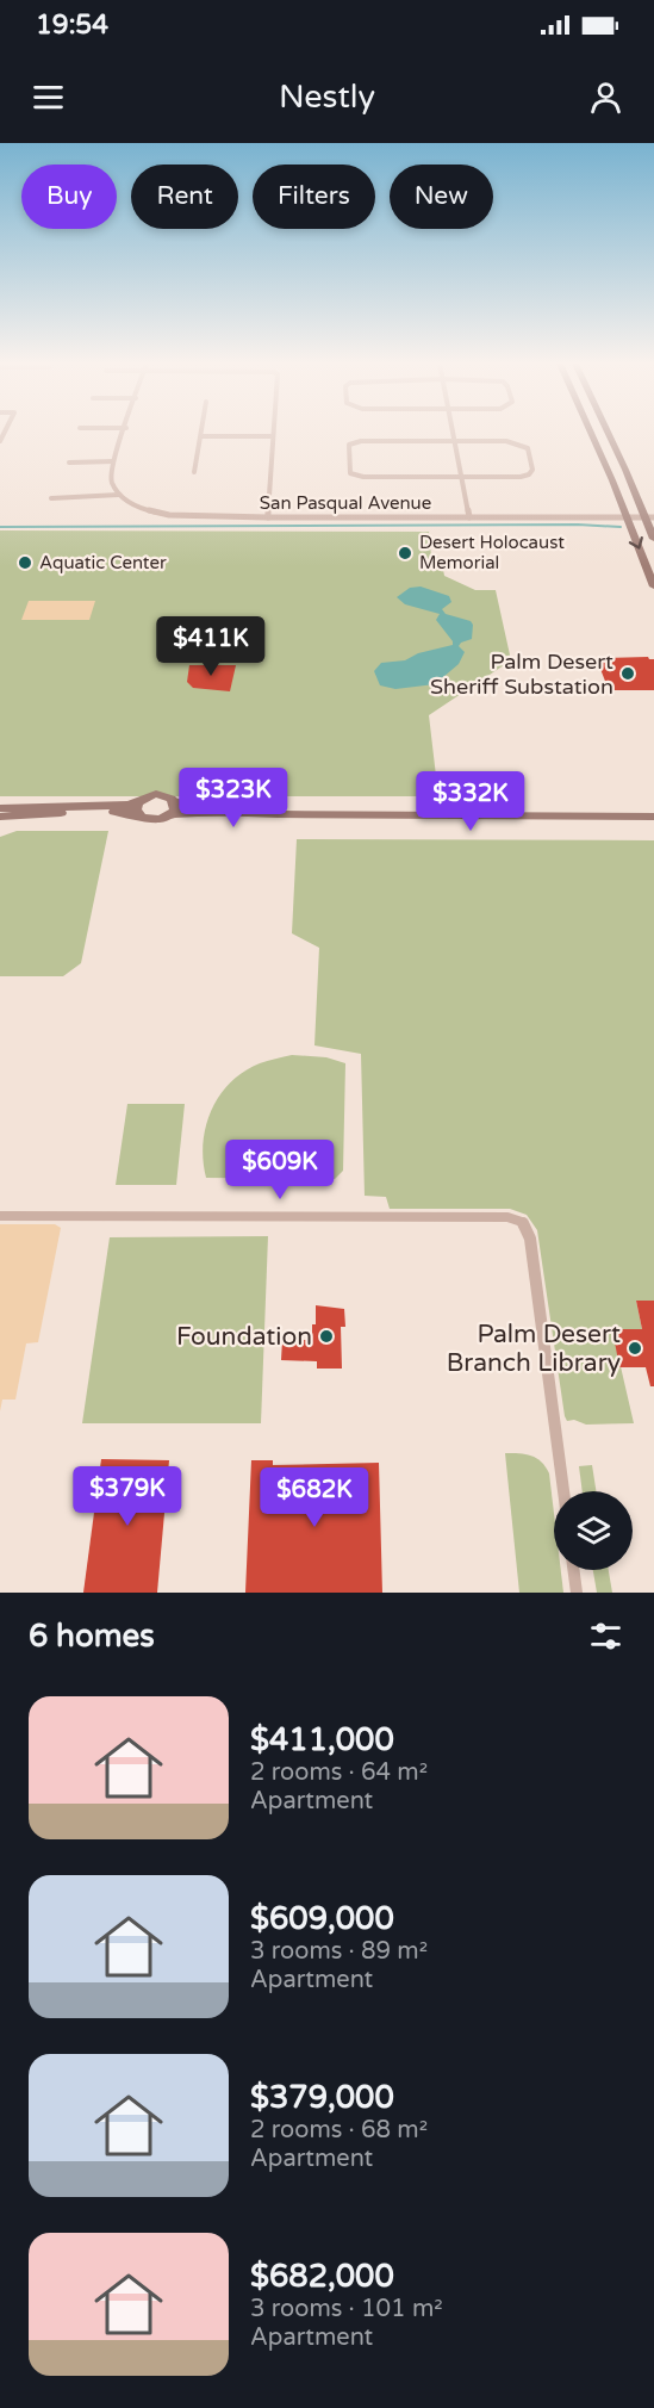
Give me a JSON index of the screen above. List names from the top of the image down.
{
  "streets": {
    "street": ["San Pasqual Avenue"]
  },
  "places": [
    "Desert Holocaust Memorial",
    "Aquatic Center",
    "Palm Desert Sheriff Substation",
    "Foundation",
    "Palm Desert Branch Library"
  ],
  "page": {
    "status": "19:54",
    "header": "Nestly",
    "chip": [
      "Buy",
      "Rent",
      "Filters",
      "New"
    ],
    "price": [
      "$411K",
      "$323K",
      "$332K",
      "$609K",
      "$379K",
      "$682K"
    ],
    "heading": "6 homes",
    "list": [
      {
        "name": "$411,000",
        "note": "2 rooms · 64 m² · Apartment"
      },
      {
        "name": "$609,000",
        "note": "3 rooms · 89 m² · Apartment"
      },
      {
        "name": "$379,000",
        "note": "2 rooms · 68 m² · Apartment"
      },
      {
        "name": "$682,000",
        "note": "3 rooms · 101 m² · Apartment"
      }
    ]
  }
}
